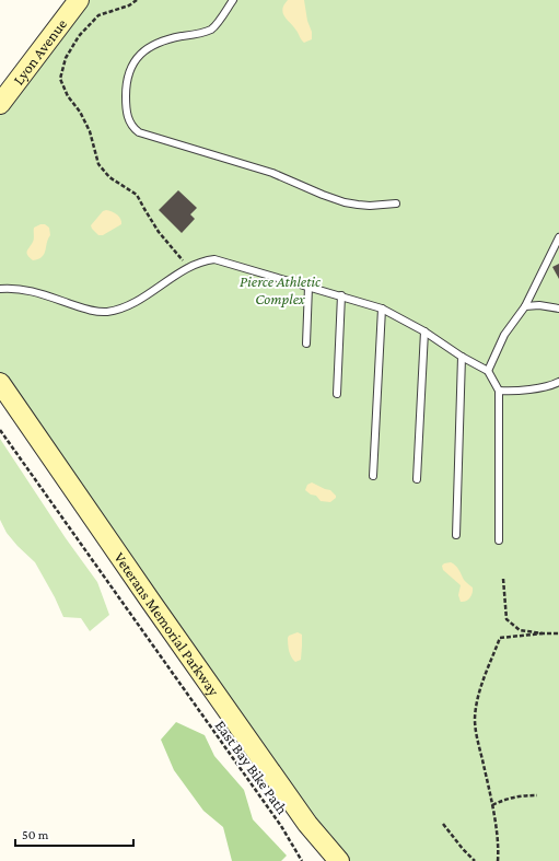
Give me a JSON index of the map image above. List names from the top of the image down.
{
  "streets": {
    "main road": ["Lyon Avenue", "Veterans Memorial Parkway"],
    "path": ["East Bay Bike Path"]
  },
  "parks": ["Pierce Athletic Complex"],
  "scale_bar": "50 m"
}
